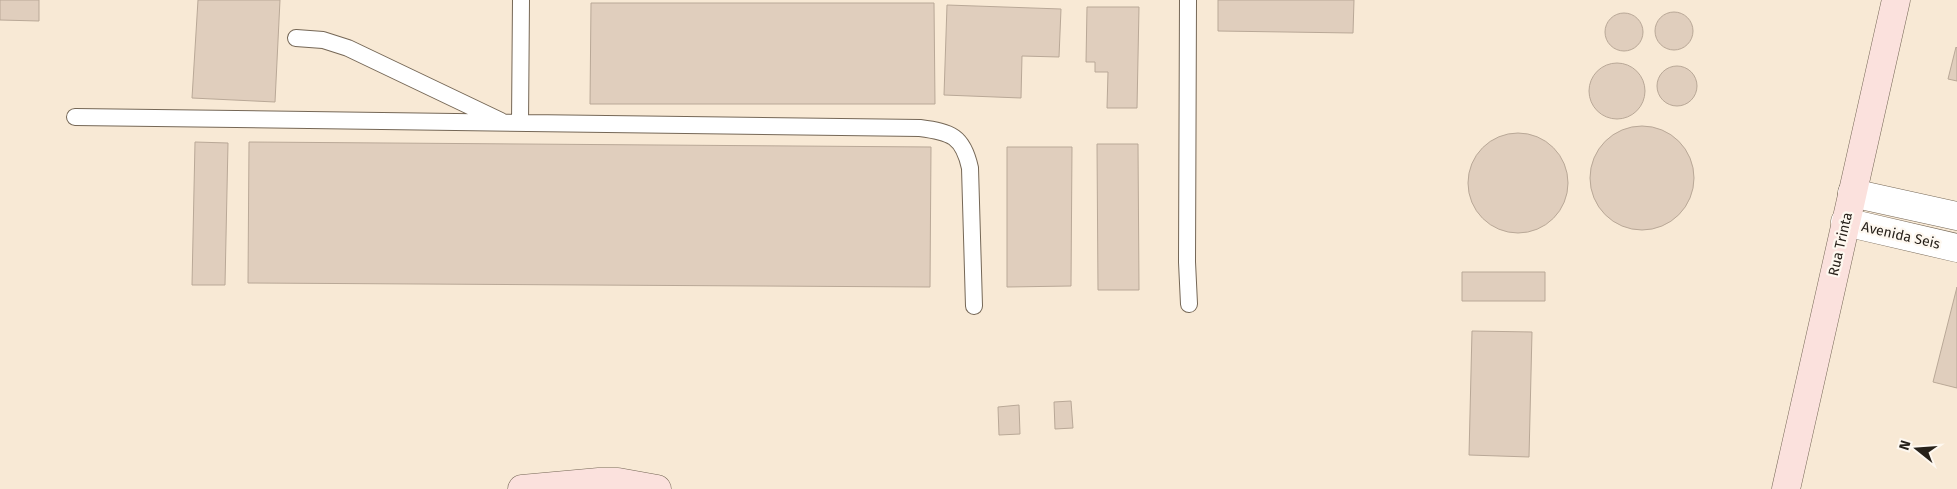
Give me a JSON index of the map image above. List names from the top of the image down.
{
  "streets": {
    "street": ["Avenida Seis", "Rua Trinta"]
  },
  "crossings": [
    ["Avenida Seis", "Rua Trinta"]
  ],
  "north": "left"
}
